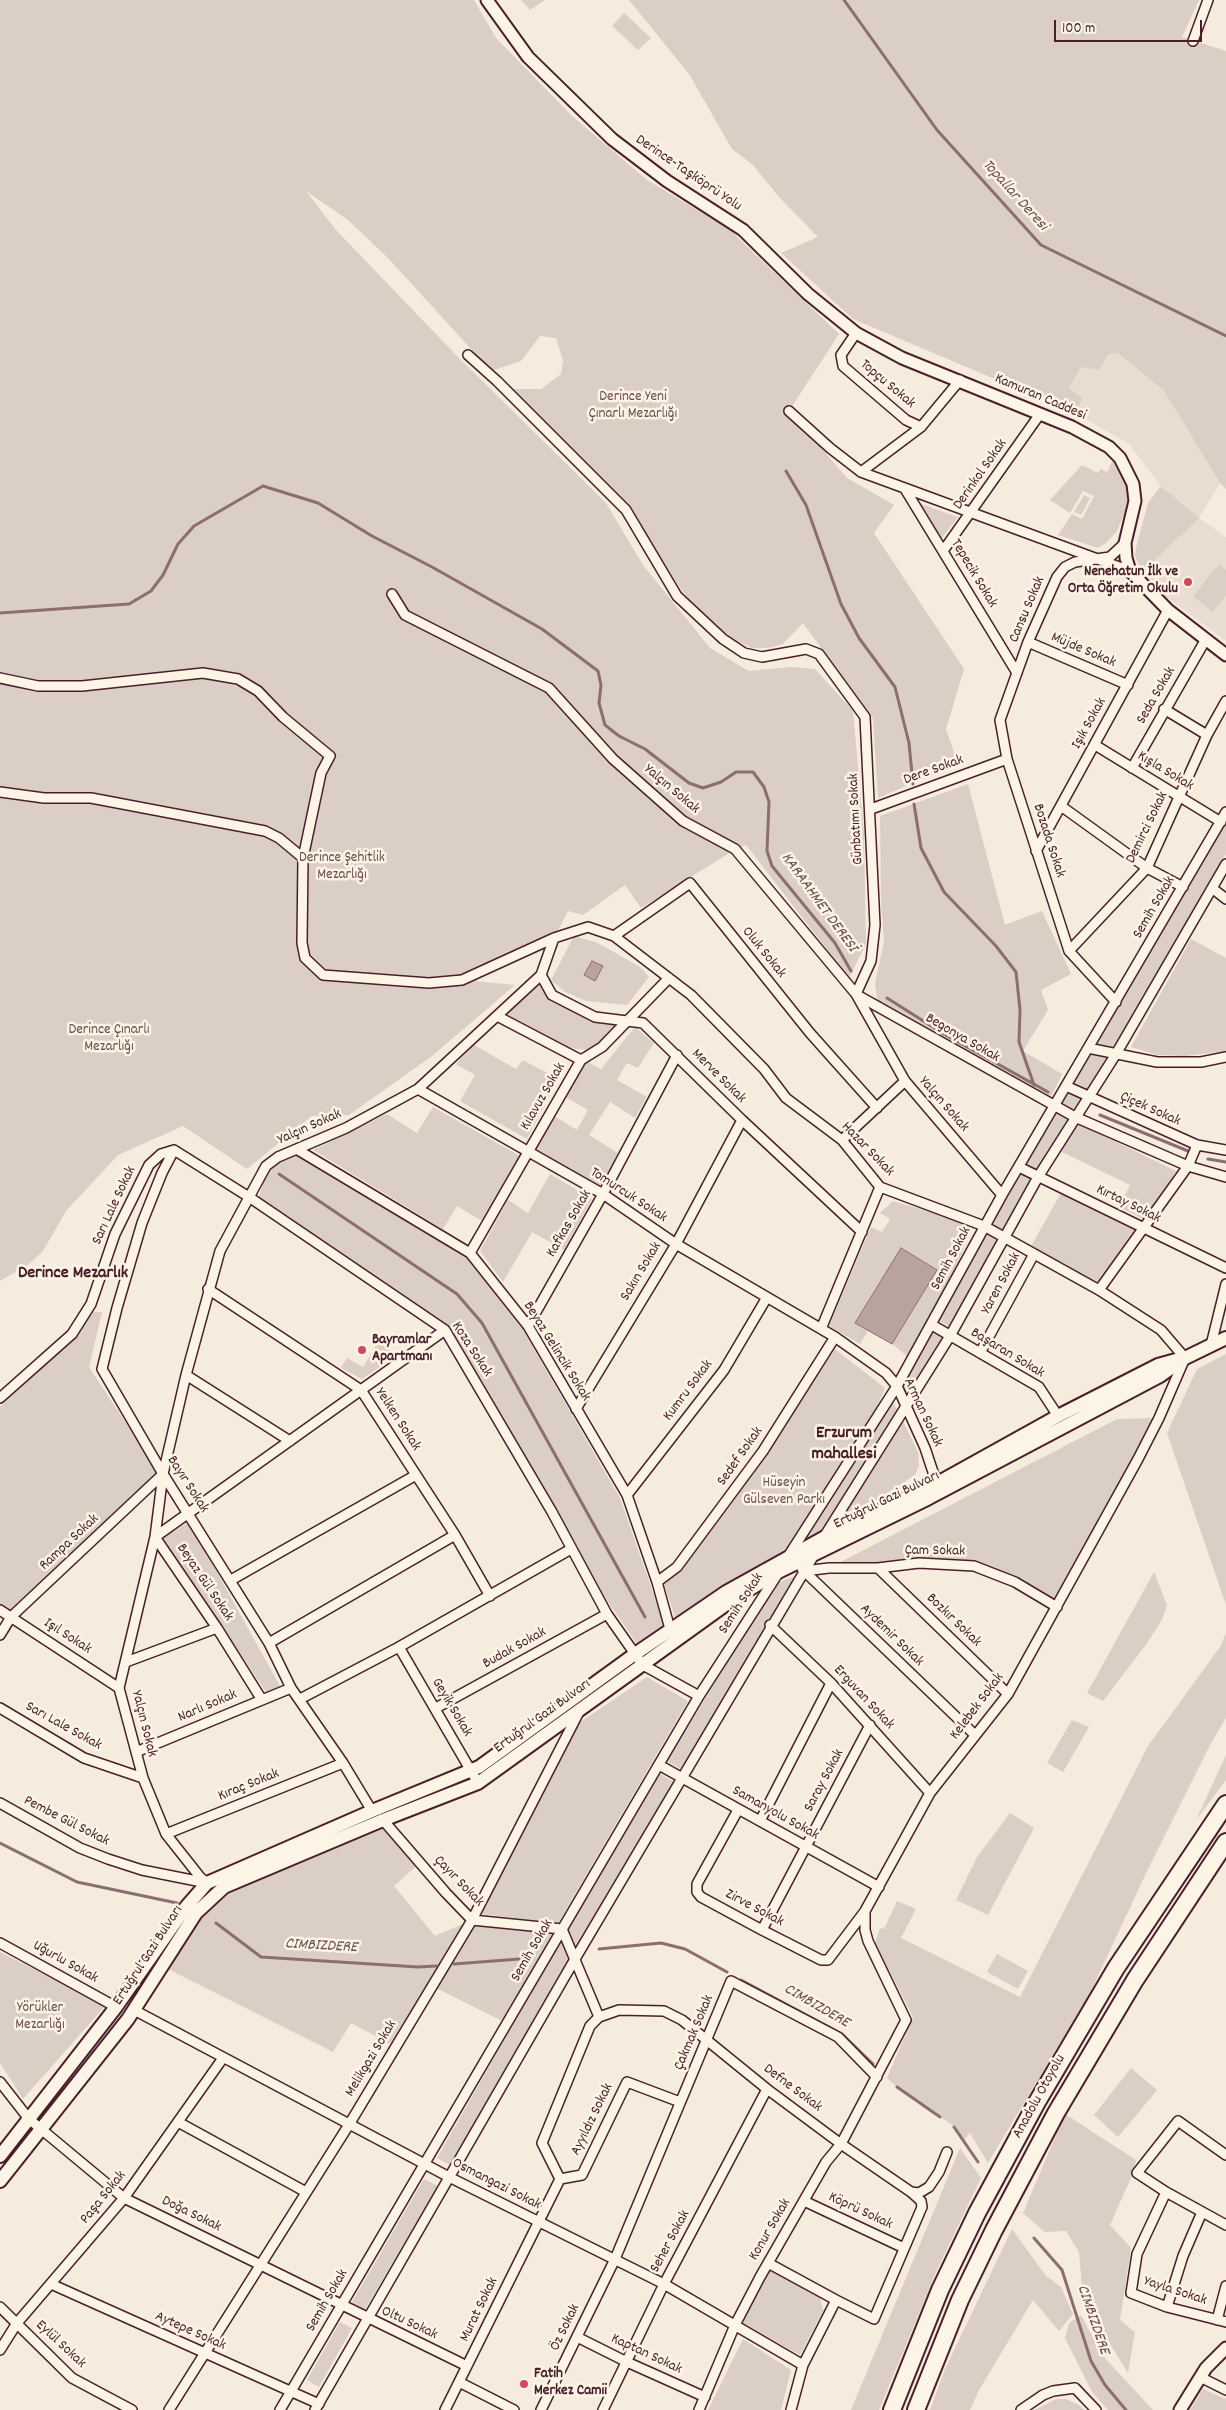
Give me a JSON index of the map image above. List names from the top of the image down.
{
  "streets": {
    "highway": ["Anadolu Otoyolu"],
    "main road": ["Ertuğrul Gazi Bulvarı"],
    "street": [
      "Derince-Taşköprü Yolu",
      "Topçu Sokak",
      "Kamuran Caddesi",
      "Derinkol Sokak",
      "Tepecik Sokak",
      "Cansu Sokak",
      "Müjde Sokak",
      "Seda Sokak",
      "Işık Sokak",
      "Dere Sokak",
      "Kışla Sokak",
      "Yalçın Sokak",
      "Günbatımı Sokak",
      "Demirci Sokak",
      "Bozada Sokak",
      "Semih Sokak",
      "Oluk Sokak",
      "Begonya Sokak",
      "Merve Sokak",
      "Kılavuz Sokak",
      "Çiçek Sokak",
      "Hazar Sokak",
      "Tomurcuk Sokak",
      "Kırtay Sokak",
      "Sarı Lale Sokak",
      "Kafkas Sokak",
      "Sakın Sokak",
      "Yaren Sokak",
      "Koza Sokak",
      "Beyaz Gelincik Sokak",
      "Başaran Sokak",
      "Kumru Sokak",
      "Arman Sokak",
      "Yelken Sokak",
      "Sedef Sokak",
      "Bayır Sokak",
      "Rampa Sokak",
      "Çam Sokak",
      "Beyaz Gül Sokak",
      "Bozkır Sokak",
      "Aydemir Sokak",
      "Işıl Sokak",
      "Budak Sokak",
      "Erguvan Sokak",
      "Narlı Sokak",
      "Kelebek Sokak",
      "Geyik Sokak",
      "Saray Sokak",
      "Kıraç Sokak",
      "Samanyolu Sokak",
      "Pembe Gül Sokak",
      "Çayır Sokak",
      "Zirve Sokak",
      "Uğurlu Sokak",
      "Çakmak Sokak",
      "Melikgazi Sokak",
      "Defne Sokak",
      "Ayyıldız Sokak",
      "Osmangazi Sokak",
      "Paşa Sokak",
      "Köprü Sokak",
      "Doğa Sokak",
      "Konur Sokak",
      "Seher Sokak",
      "Yayla Sokak",
      "Murat Sokak",
      "Oltu Sokak",
      "Öz Sokak",
      "Aytepe Sokak",
      "Eylül Sokak",
      "Kaptan Sokak"
    ]
  },
  "crossings": [
    ["Derince-Taşköprü Yolu", "Kamuran Caddesi"],
    ["Topçu Sokak", "Kamuran Caddesi"],
    ["Kamuran Caddesi", "Derinkol Sokak"],
    ["Kamuran Caddesi", "Cansu Sokak"],
    ["Derinkol Sokak", "Tepecik Sokak"],
    ["Tepecik Sokak", "Cansu Sokak"],
    ["Tepecik Sokak", "Bozada Sokak"],
    ["Cansu Sokak", "Müjde Sokak"],
    ["Cansu Sokak", "Bozada Sokak"],
    ["Müjde Sokak", "Işık Sokak"],
    ["Seda Sokak", "Kışla Sokak"],
    ["Işık Sokak", "Kışla Sokak"],
    ["Işık Sokak", "Bozada Sokak"],
    ["Dere Sokak", "Günbatımı Sokak"],
    ["Dere Sokak", "Bozada Sokak"],
    ["Kışla Sokak", "Demirci Sokak"],
    ["Kışla Sokak", "Semih Sokak"],
    ["Yalçın Sokak", "Günbatımı Sokak"],
    ["Yalçın Sokak", "Semih Sokak"],
    ["Yalçın Sokak", "Oluk Sokak"],
    ["Yalçın Sokak", "Begonya Sokak"],
    ["Yalçın Sokak", "Merve Sokak"],
    ["Yalçın Sokak", "Kılavuz Sokak"],
    ["Yalçın Sokak", "Hazar Sokak"],
    ["Yalçın Sokak", "Tomurcuk Sokak"],
    ["Yalçın Sokak", "Sarı Lale Sokak"],
    ["Yalçın Sokak", "Koza Sokak"],
    ["Yalçın Sokak", "Beyaz Gelincik Sokak"],
    ["Yalçın Sokak", "Yelken Sokak"],
    ["Yalçın Sokak", "Bayır Sokak"],
    ["Yalçın Sokak", "Ertuğrul Gazi Bulvarı"],
    ["Yalçın Sokak", "Rampa Sokak"],
    ["Yalçın Sokak", "Beyaz Gül Sokak"],
    ["Yalçın Sokak", "Işıl Sokak"],
    ["Yalçın Sokak", "Narlı Sokak"],
    ["Yalçın Sokak", "Kıraç Sokak"],
    ["Yalçın Sokak", "Pembe Gül Sokak"],
    ["Günbatımı Sokak", "Begonya Sokak"],
    ["Demirci Sokak", "Bozada Sokak"],
    ["Bozada Sokak", "Semih Sokak"],
    ["Semih Sokak", "Begonya Sokak"],
    ["Semih Sokak", "Çiçek Sokak"],
    ["Semih Sokak", "Hazar Sokak"],
    ["Semih Sokak", "Kırtay Sokak"],
    ["Semih Sokak", "Başaran Sokak"],
    ["Semih Sokak", "Arman Sokak"],
    ["Semih Sokak", "Ertuğrul Gazi Bulvarı"],
    ["Semih Sokak", "Çam Sokak"],
    ["Semih Sokak", "Aydemir Sokak"],
    ["Semih Sokak", "Erguvan Sokak"],
    ["Semih Sokak", "Samanyolu Sokak"],
    ["Semih Sokak", "Çayır Sokak"],
    ["Semih Sokak", "Osmangazi Sokak"],
    ["Semih Sokak", "Doğa Sokak"],
    ["Semih Sokak", "Oltu Sokak"],
    ["Semih Sokak", "Aytepe Sokak"],
    ["Oluk Sokak", "Merve Sokak"],
    ["Oluk Sokak", "Kılavuz Sokak"],
    ["Oluk Sokak", "Hazar Sokak"],
    ["Begonya Sokak", "Çiçek Sokak"],
    ["Merve Sokak", "Kılavuz Sokak"],
    ["Merve Sokak", "Hazar Sokak"],
    ["Merve Sokak", "Kafkas Sokak"],
    ["Merve Sokak", "Sakın Sokak"],
    ["Kılavuz Sokak", "Hazar Sokak"],
    ["Kılavuz Sokak", "Tomurcuk Sokak"],
    ["Kılavuz Sokak", "Beyaz Gelincik Sokak"],
    ["Hazar Sokak", "Yaren Sokak"],
    ["Hazar Sokak", "Ertuğrul Gazi Bulvarı"],
    ["Hazar Sokak", "Kelebek Sokak"],
    ["Tomurcuk Sokak", "Kafkas Sokak"],
    ["Tomurcuk Sokak", "Sakın Sokak"],
    ["Tomurcuk Sokak", "Kumru Sokak"],
    ["Tomurcuk Sokak", "Arman Sokak"],
    ["Sarı Lale Sokak", "Koza Sokak"],
    ["Sarı Lale Sokak", "Bayır Sokak"],
    ["Kafkas Sokak", "Beyaz Gelincik Sokak"],
    ["Sakın Sokak", "Beyaz Gelincik Sokak"],
    ["Yaren Sokak", "Başaran Sokak"],
    ["Koza Sokak", "Bayır Sokak"],
    ["Koza Sokak", "Ertuğrul Gazi Bulvarı"],
    ["Koza Sokak", "Budak Sokak"],
    ["Beyaz Gelincik Sokak", "Kumru Sokak"],
    ["Beyaz Gelincik Sokak", "Sedef Sokak"],
    ["Beyaz Gelincik Sokak", "Ertuğrul Gazi Bulvarı"],
    ["Başaran Sokak", "Ertuğrul Gazi Bulvarı"],
    ["Arman Sokak", "Sedef Sokak"],
    ["Arman Sokak", "Ertuğrul Gazi Bulvarı"],
    ["Bayır Sokak", "Ertuğrul Gazi Bulvarı"],
    ["Bayır Sokak", "Rampa Sokak"],
    ["Bayır Sokak", "Beyaz Gül Sokak"],
    ["Bayır Sokak", "Narlı Sokak"],
    ["Bayır Sokak", "Kıraç Sokak"],
    ["Ertuğrul Gazi Bulvarı", "Çam Sokak"],
    ["Ertuğrul Gazi Bulvarı", "Aydemir Sokak"],
    ["Ertuğrul Gazi Bulvarı", "Kelebek Sokak"],
    ["Ertuğrul Gazi Bulvarı", "Geyik Sokak"],
    ["Ertuğrul Gazi Bulvarı", "Pembe Gül Sokak"],
    ["Ertuğrul Gazi Bulvarı", "Çayır Sokak"],
    ["Ertuğrul Gazi Bulvarı", "Uğurlu Sokak"],
    ["Ertuğrul Gazi Bulvarı", "Melikgazi Sokak"],
    ["Ertuğrul Gazi Bulvarı", "Osmangazi Sokak"],
    ["Ertuğrul Gazi Bulvarı", "Doğa Sokak"],
    ["Rampa Sokak", "Beyaz Gül Sokak"],
    ["Rampa Sokak", "Işıl Sokak"],
    ["Çam Sokak", "Bozkır Sokak"],
    ["Çam Sokak", "Aydemir Sokak"],
    ["Çam Sokak", "Kelebek Sokak"],
    ["Beyaz Gül Sokak", "Narlı Sokak"],
    ["Bozkır Sokak", "Kelebek Sokak"],
    ["Aydemir Sokak", "Kelebek Sokak"],
    ["Budak Sokak", "Geyik Sokak"],
    ["Erguvan Sokak", "Kelebek Sokak"],
    ["Erguvan Sokak", "Saray Sokak"],
    ["Kelebek Sokak", "Samanyolu Sokak"],
    ["Kelebek Sokak", "Zirve Sokak"],
    ["Saray Sokak", "Samanyolu Sokak"],
    ["Saray Sokak", "Zirve Sokak"],
    ["Samanyolu Sokak", "Zirve Sokak"],
    ["Çayır Sokak", "Melikgazi Sokak"],
    ["Çakmak Sokak", "Defne Sokak"],
    ["Çakmak Sokak", "Ayyıldız Sokak"],
    ["Çakmak Sokak", "Osmangazi Sokak"],
    ["Çakmak Sokak", "Konur Sokak"],
    ["Çakmak Sokak", "Öz Sokak"],
    ["Melikgazi Sokak", "Osmangazi Sokak"],
    ["Melikgazi Sokak", "Doğa Sokak"],
    ["Melikgazi Sokak", "Aytepe Sokak"],
    ["Defne Sokak", "Köprü Sokak"],
    ["Defne Sokak", "Konur Sokak"],
    ["Defne Sokak", "Seher Sokak"],
    ["Ayyıldız Sokak", "Murat Sokak"],
    ["Osmangazi Sokak", "Paşa Sokak"],
    ["Osmangazi Sokak", "Konur Sokak"],
    ["Osmangazi Sokak", "Seher Sokak"],
    ["Osmangazi Sokak", "Murat Sokak"],
    ["Osmangazi Sokak", "Öz Sokak"],
    ["Paşa Sokak", "Doğa Sokak"],
    ["Paşa Sokak", "Aytepe Sokak"],
    ["Paşa Sokak", "Eylül Sokak"],
    ["Köprü Sokak", "Konur Sokak"],
    ["Doğa Sokak", "Oltu Sokak"],
    ["Konur Sokak", "Kaptan Sokak"],
    ["Seher Sokak", "Kaptan Sokak"],
    ["Murat Sokak", "Oltu Sokak"],
    ["Öz Sokak", "Kaptan Sokak"]
  ],
  "districts": ["Derince Mezarlık", "Erzurum mahallesi"],
  "water": ["Topallar Deresi", "KARAAHMET DERESİ", "CIMBIZDERE"],
  "parks": [
    "Derince Yeni Çınarlı Mezarlığı",
    "Derince Şehitlik Mezarlığı",
    "Derince Çınarlı Mezarlığı",
    "Hüseyin Gülseven Parkı",
    "Yörükler Mezarlığı"
  ],
  "places": ["Nenehatun İlk ve Orta Öğretim Okulu", "Bayramlar Apartmanı", "Fatih Merkez Camii"],
  "scale_bar": "100 m"
}
